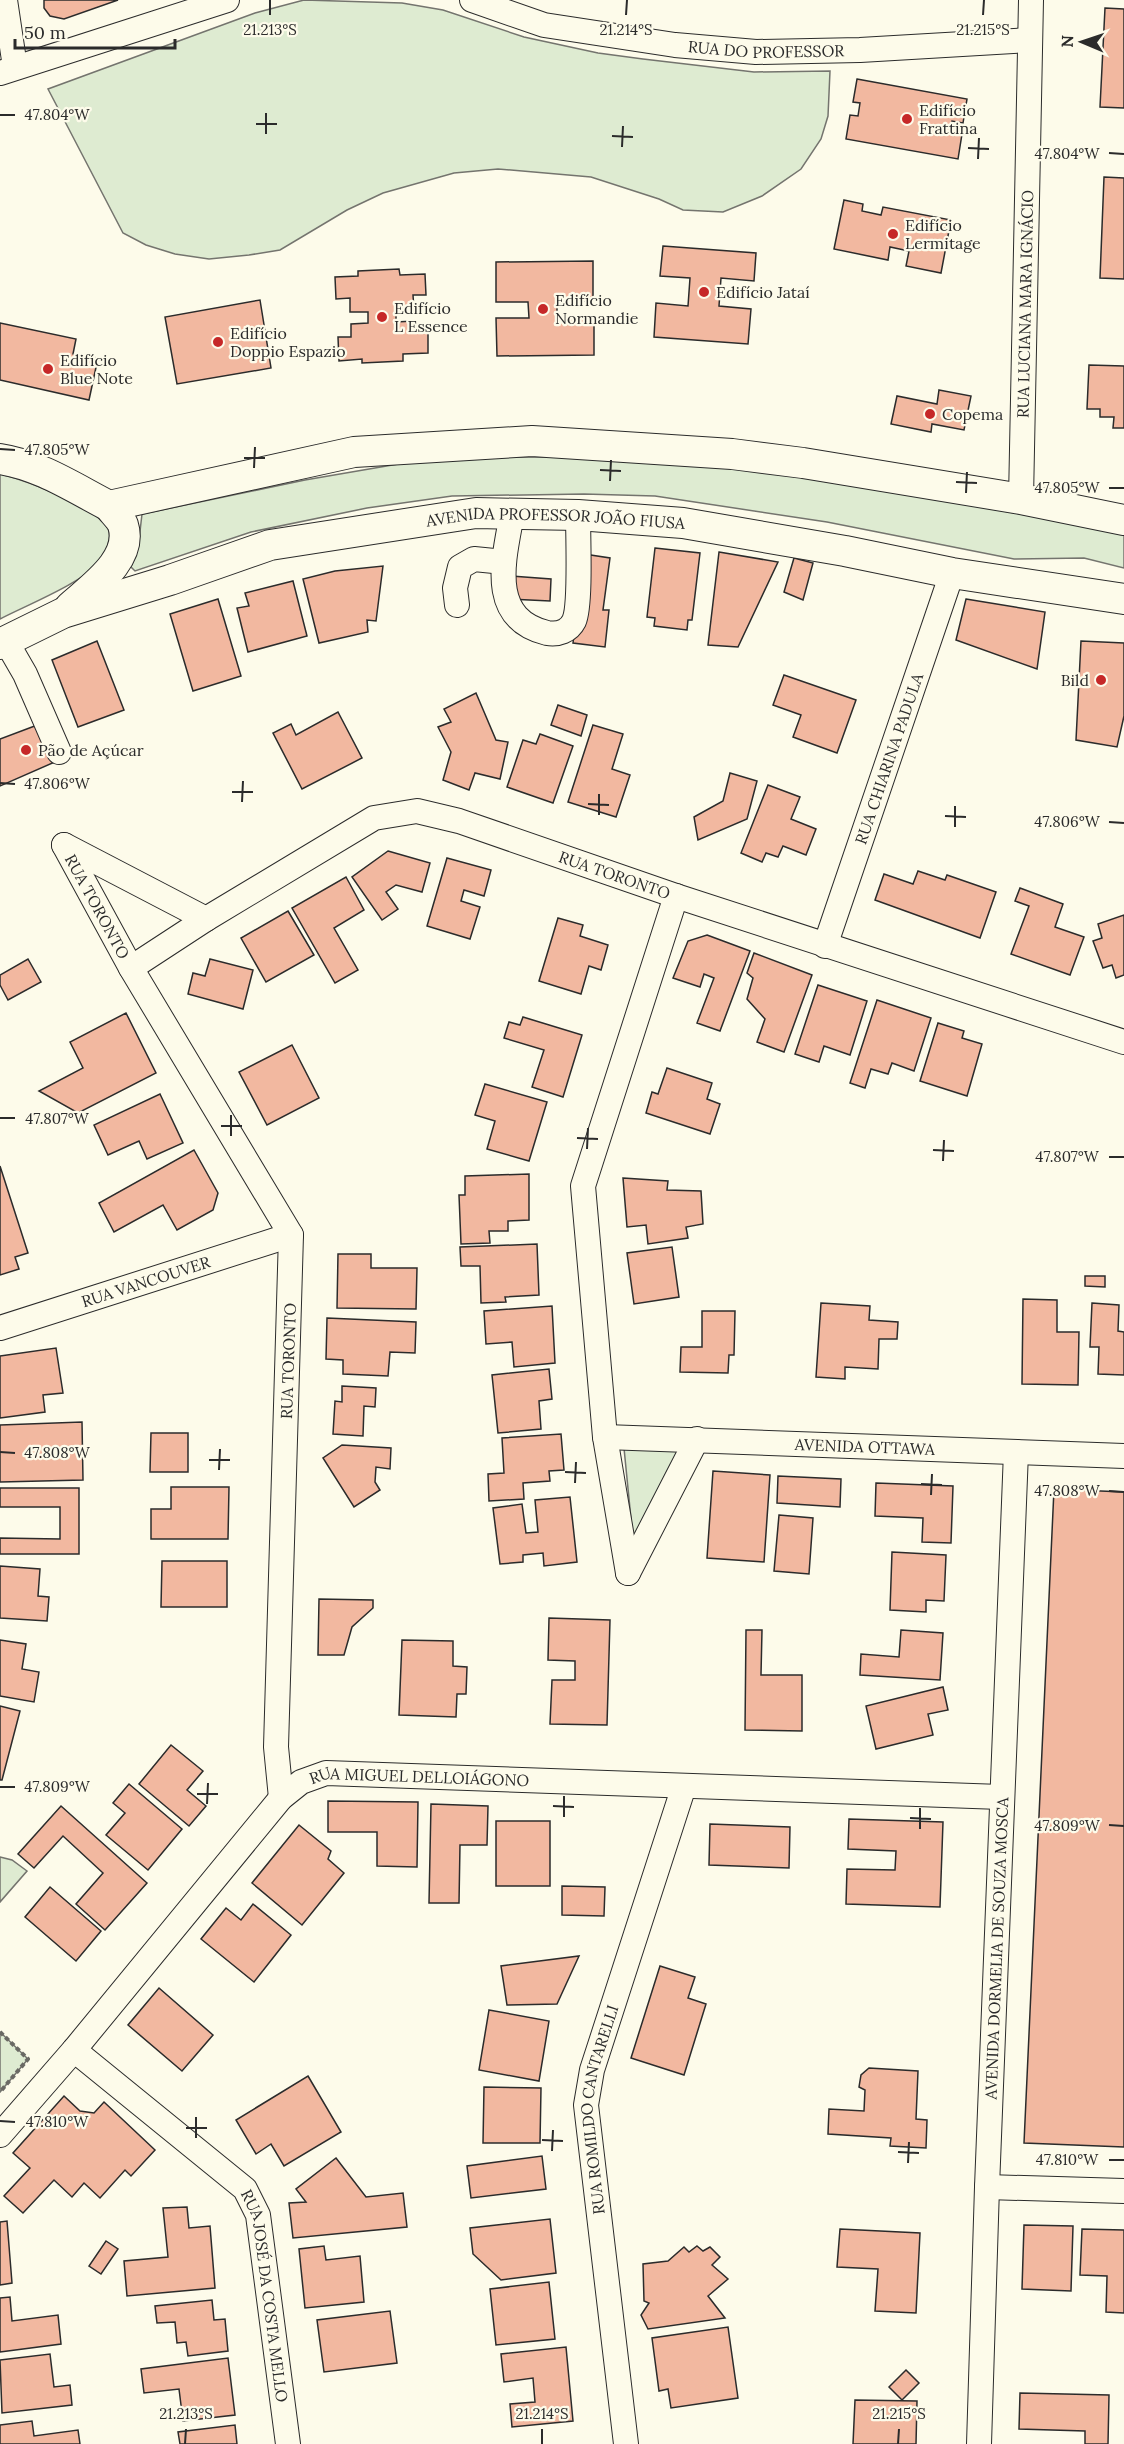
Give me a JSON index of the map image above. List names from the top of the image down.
{
  "streets": {
    "main road": ["AVENIDA PROFESSOR JOÃO FIUSA"],
    "street": [
      "RUA DO PROFESSOR",
      "RUA LUCIANA MARA IGNÁCIO",
      "RUA CHIARINA PADULA",
      "RUA TORONTO",
      "RUA VANCOUVER",
      "AVENIDA OTTAWA",
      "RUA MIGUEL DELLOIÁGONO",
      "AVENIDA DORMELIA DE SOUZA MOSCA",
      "RUA ROMILDO CANTARELLI",
      "RUA JOSÉ DA COSTA MELLO"
    ]
  },
  "crossings": [
    ["RUA DO PROFESSOR", "RUA LUCIANA MARA IGNÁCIO"],
    ["AVENIDA PROFESSOR JOÃO FIUSA", "RUA CHIARINA PADULA"],
    ["RUA CHIARINA PADULA", "RUA TORONTO"],
    ["RUA TORONTO", "RUA VANCOUVER"],
    ["RUA TORONTO", "RUA MIGUEL DELLOIÁGONO"],
    ["AVENIDA OTTAWA", "AVENIDA DORMELIA DE SOUZA MOSCA"],
    ["RUA MIGUEL DELLOIÁGONO", "AVENIDA DORMELIA DE SOUZA MOSCA"],
    ["RUA MIGUEL DELLOIÁGONO", "RUA ROMILDO CANTARELLI"],
    ["RUA MIGUEL DELLOIÁGONO", "RUA JOSÉ DA COSTA MELLO"]
  ],
  "places": [
    "Edifício Frattina",
    "Edifício Lermitage",
    "Edifício Jataí",
    "Edifício Normandie",
    "Edifício L Essence",
    "Edifício Doppio Espazio",
    "Edifício Blue Note",
    "Copema",
    "Bild",
    "Pão de Açúcar"
  ],
  "scale_bar": "50 m",
  "north": "left",
  "coordinates": [
    "21.213°S",
    "21.214°S",
    "21.215°S",
    "47.804°W",
    "47.805°W",
    "47.806°W",
    "47.807°W",
    "47.808°W",
    "47.809°W",
    "47.810°W"
  ]
}
